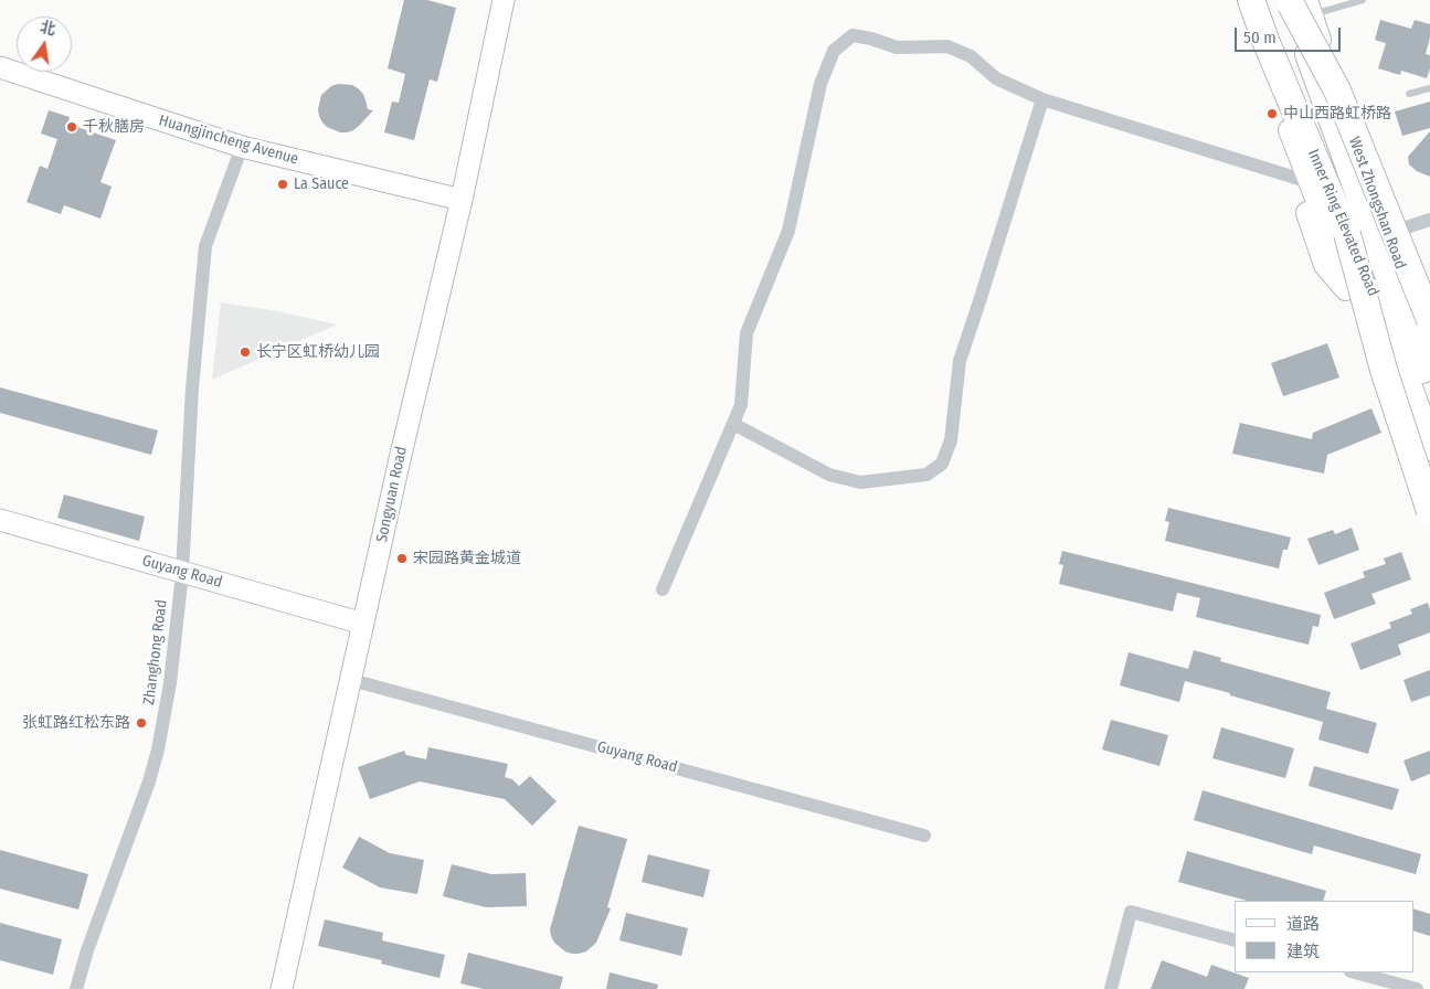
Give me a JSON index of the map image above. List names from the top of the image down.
{
  "streets": {
    "highway": ["Inner Ring Elevated Road"],
    "main road": [
      "Huangjincheng Avenue",
      "West Zhongshan Road",
      "Songyuan Road",
      "Guyang Road"
    ],
    "street": ["Zhanghong Road"]
  },
  "crossings": [
    ["Huangjincheng Avenue", "Songyuan Road"],
    ["Huangjincheng Avenue", "Zhanghong Road"],
    ["West Zhongshan Road", "Inner Ring Elevated Road"],
    ["Songyuan Road", "Guyang Road"],
    ["Guyang Road", "Zhanghong Road"]
  ],
  "places": [
    "中山西路虹桥路",
    "千秋膳房",
    "La Sauce",
    "长宁区虹桥幼儿园",
    "宋园路黄金城道",
    "张虹路红松东路"
  ],
  "legend": ["道路", "建筑"],
  "scale_bar": "50 m",
  "north": "top"
}
